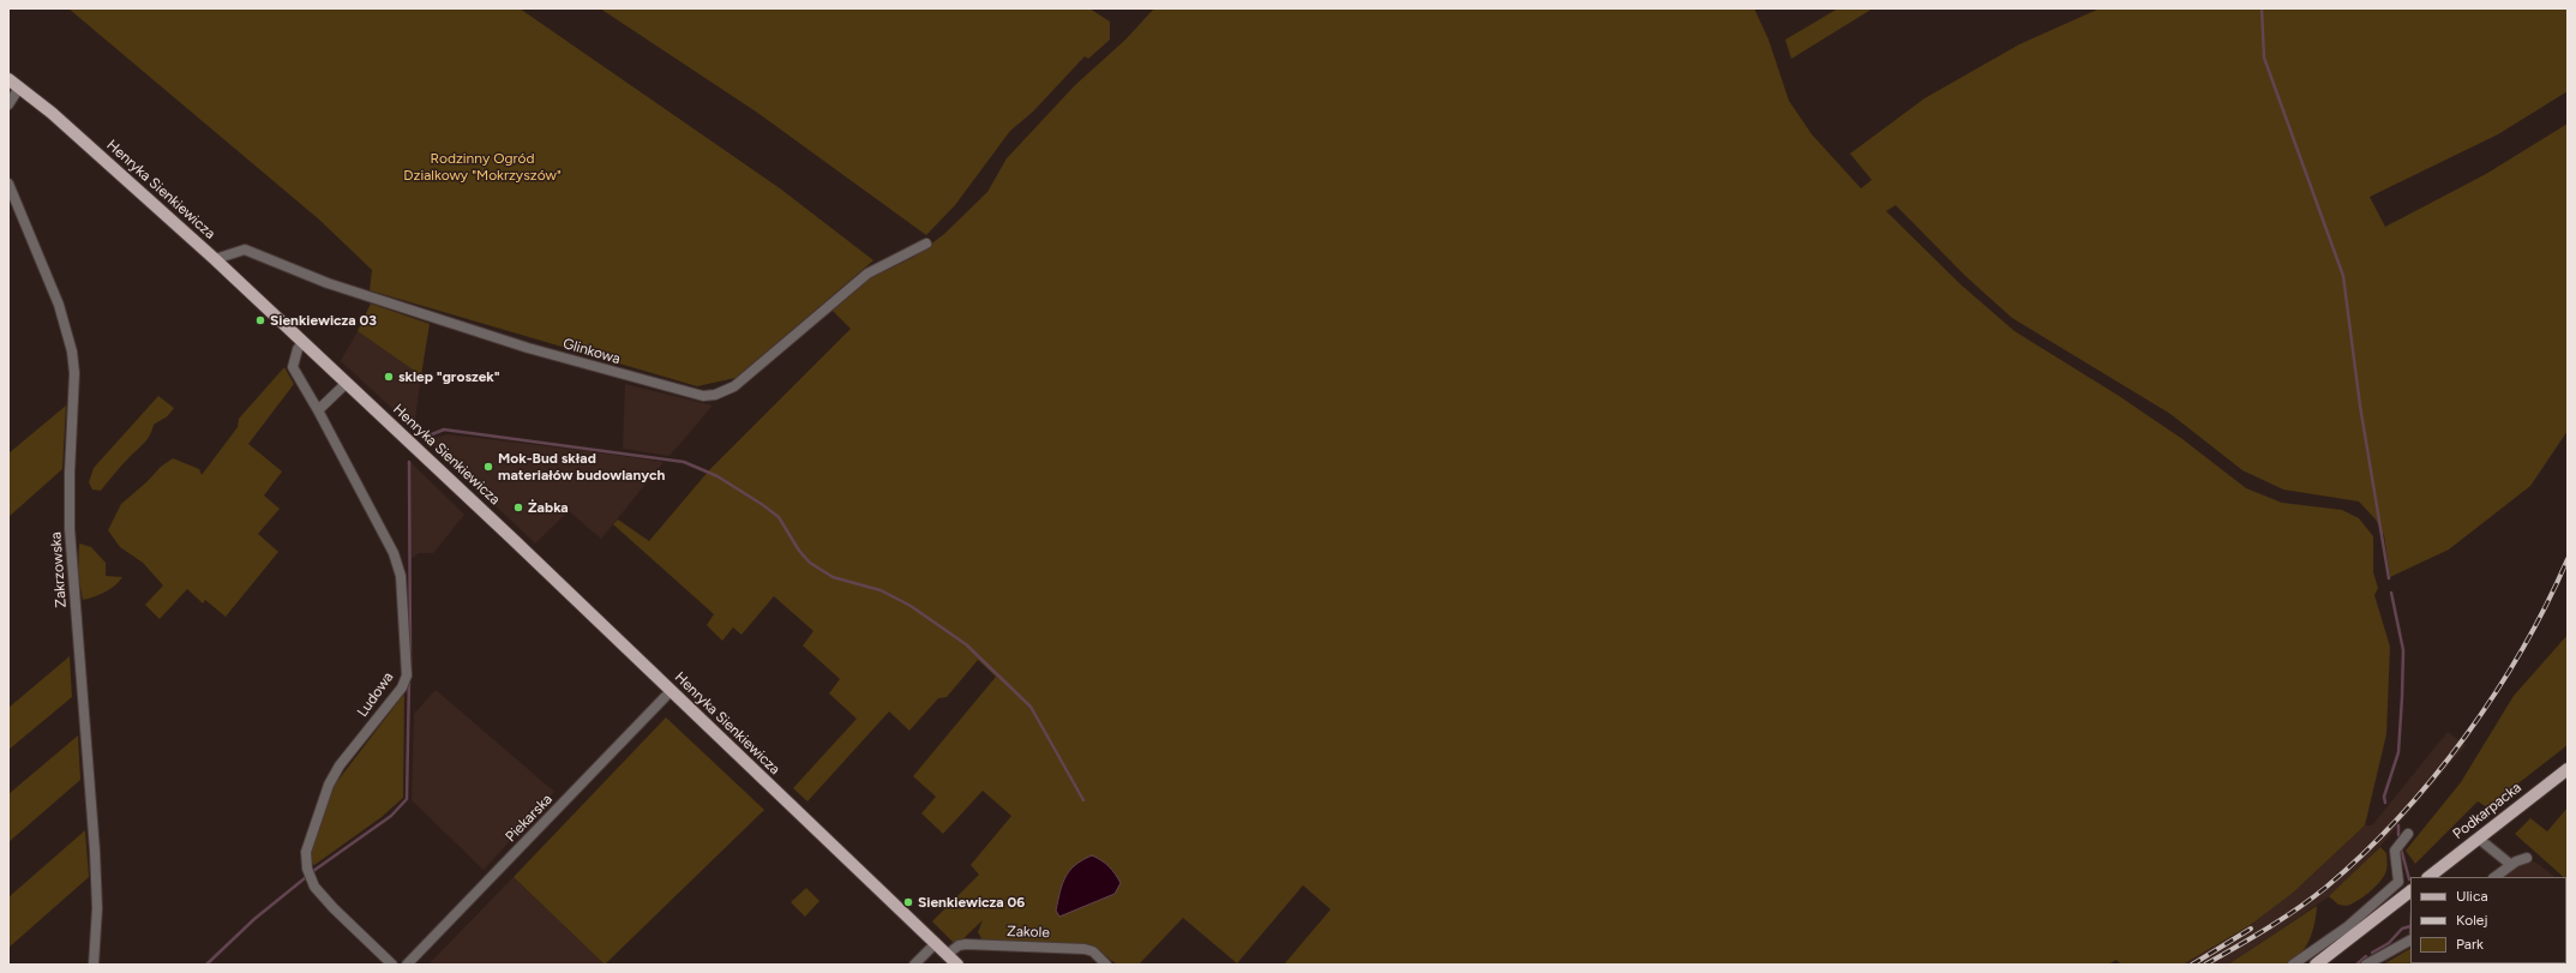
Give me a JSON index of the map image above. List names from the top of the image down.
{
  "streets": {
    "main road": ["Henryka Sienkiewicza", "Podkarpacka"],
    "street": [
      "Glinkowa",
      "Zakrzowska",
      "Ludowa",
      "Piekarska",
      "Zakole"
    ]
  },
  "crossings": [
    ["Henryka Sienkiewicza", "Glinkowa"],
    ["Henryka Sienkiewicza", "Ludowa"],
    ["Henryka Sienkiewicza", "Piekarska"],
    ["Henryka Sienkiewicza", "Zakole"]
  ],
  "parks": ["Rodzinny Ogród Dzialkowy \"Mokrzyszów\""],
  "places": [
    "Sienkiewicza 03",
    "sklep \"groszek\"",
    "Mok-Bud skład materiałów budowlanych",
    "Żabka",
    "Sienkiewicza 06"
  ],
  "legend": ["Ulica", "Kolej", "Park"]
}
